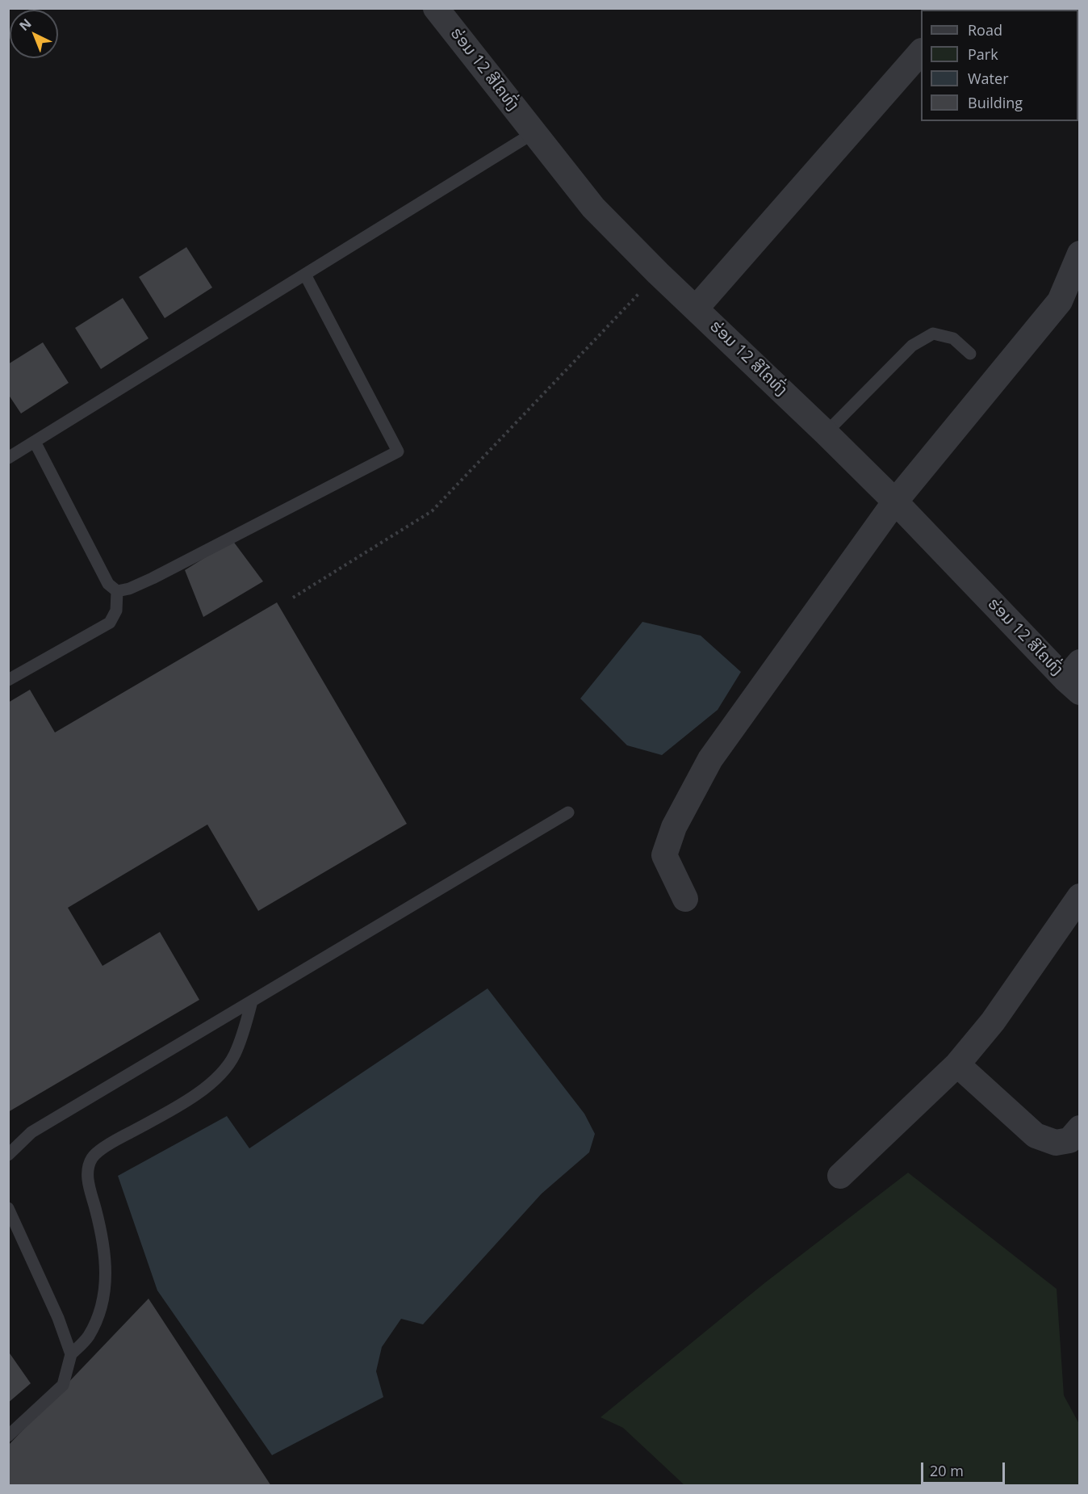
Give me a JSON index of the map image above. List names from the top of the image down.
{
  "streets": {
    "street": ["ຮ່ອມ 12 ສີໄຄທົ່ງ"]
  },
  "legend": [
    "Road",
    "Park",
    "Water",
    "Building"
  ],
  "scale_bar": "20 m",
  "north": "top left"
}
